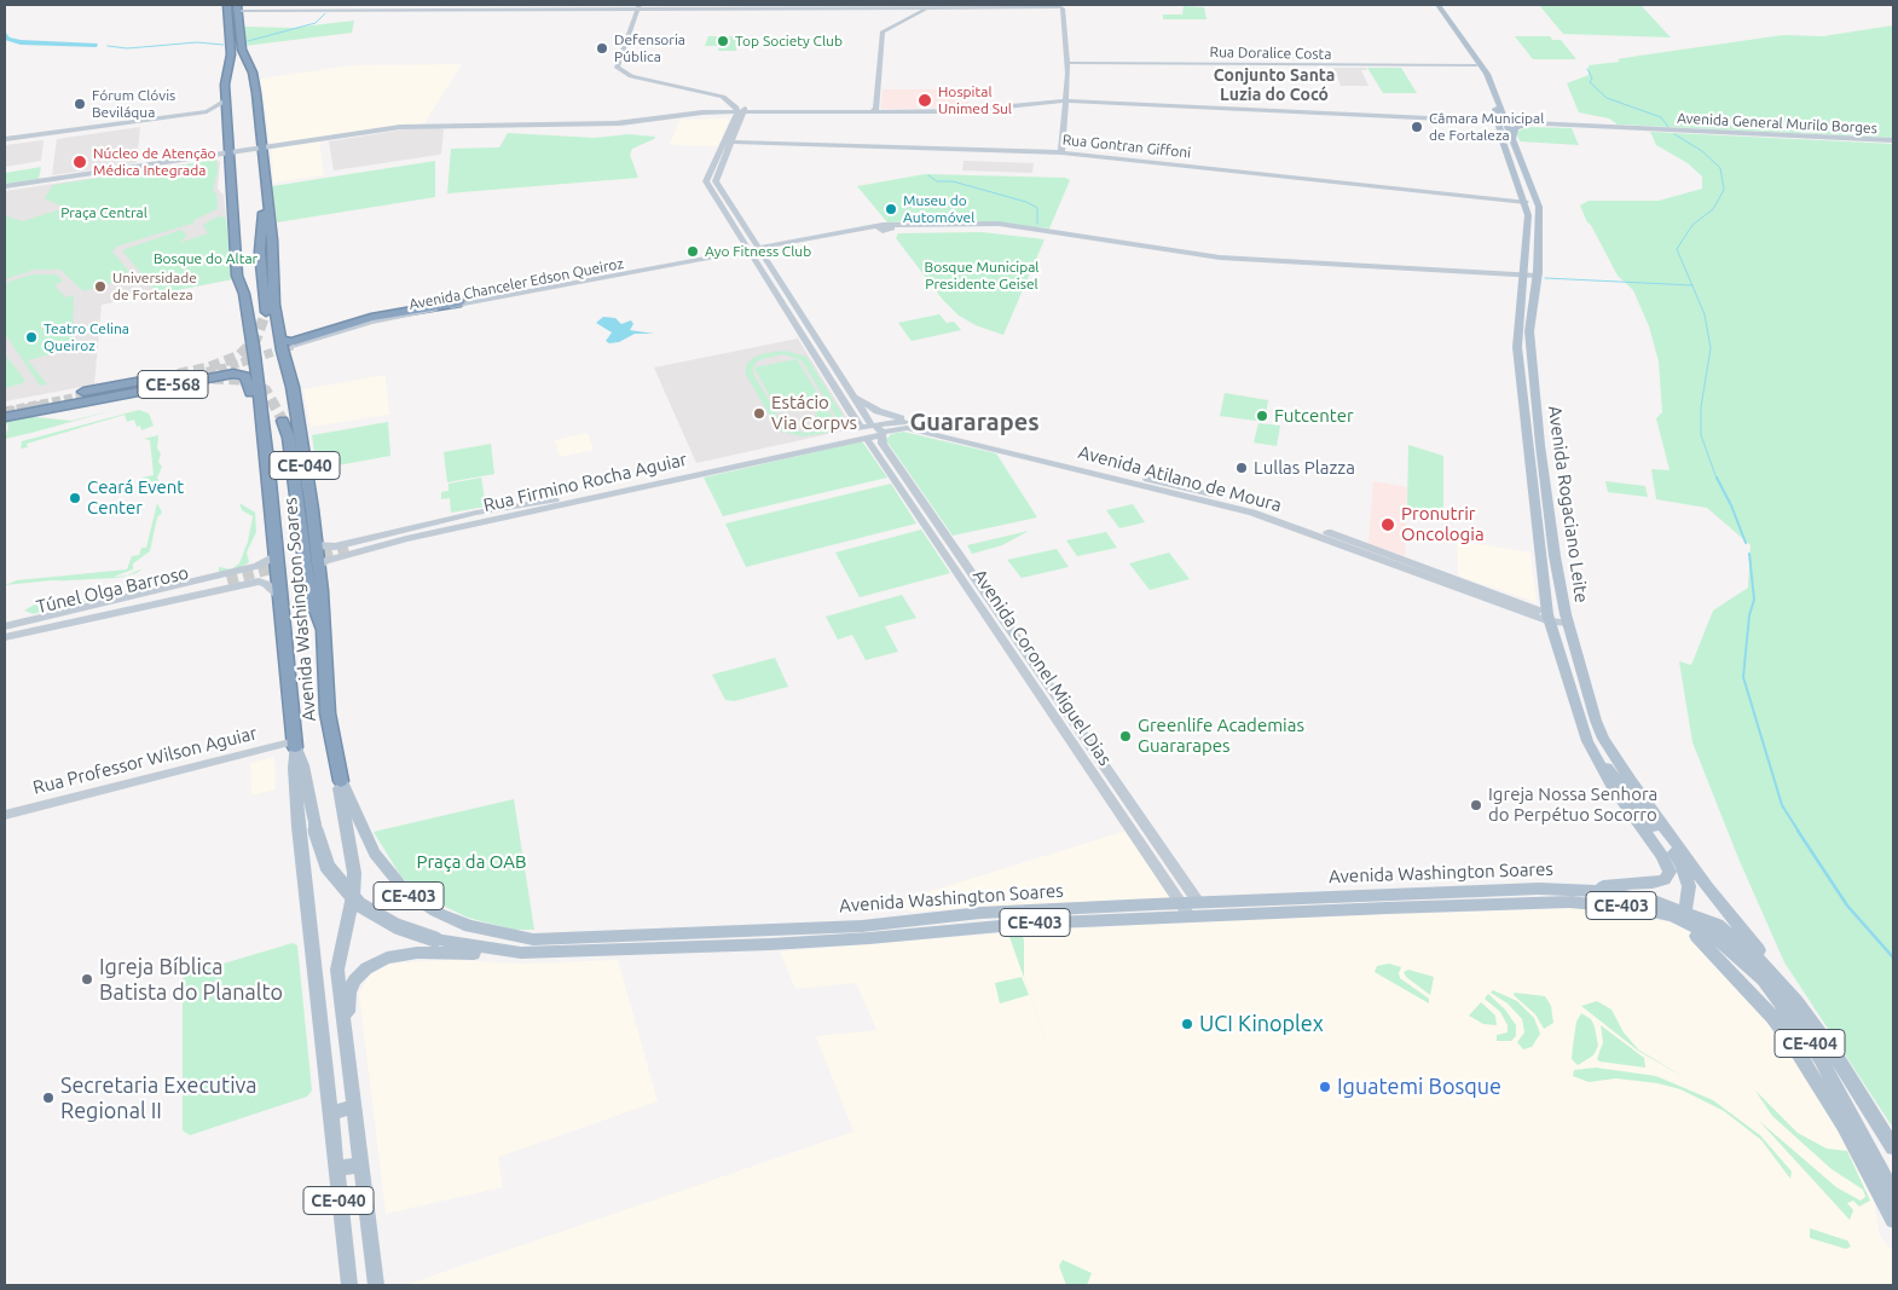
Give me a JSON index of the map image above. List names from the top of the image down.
{
  "streets": {
    "highway": ["CE-568", "CE-040", "Avenida Washington Soares"],
    "main road": [
      "Avenida Chanceler Edson Queiroz",
      "Avenida Rogaciano Leite",
      "Avenida Coronel Miguel Dias",
      "CE-403",
      "CE-404"
    ],
    "street": [
      "Rua Doralice Costa",
      "Avenida General Murilo Borges",
      "Rua Gontran Giffoni",
      "Avenida Atilano de Moura",
      "Rua Firmino Rocha Aguiar",
      "Túnel Olga Barroso",
      "Rua Professor Wilson Aguiar"
    ]
  },
  "crossings": [
    ["Rua Doralice Costa", "Avenida Rogaciano Leite"],
    ["Avenida General Murilo Borges", "Avenida Rogaciano Leite"],
    ["Rua Gontran Giffoni", "Avenida Rogaciano Leite"],
    ["Rua Gontran Giffoni", "Avenida Coronel Miguel Dias"],
    ["Avenida Chanceler Edson Queiroz", "Avenida Rogaciano Leite"],
    ["Avenida Chanceler Edson Queiroz", "Avenida Washington Soares"],
    ["Avenida Chanceler Edson Queiroz", "Avenida Coronel Miguel Dias"],
    ["CE-568", "Avenida Washington Soares"],
    ["CE-040", "Avenida Washington Soares"],
    ["Avenida Atilano de Moura", "Avenida Rogaciano Leite"],
    ["Avenida Atilano de Moura", "Avenida Coronel Miguel Dias"],
    ["Rua Firmino Rocha Aguiar", "Avenida Washington Soares"],
    ["Rua Firmino Rocha Aguiar", "Avenida Coronel Miguel Dias"],
    ["Avenida Rogaciano Leite", "Avenida Washington Soares"],
    ["Avenida Rogaciano Leite", "CE-404"],
    ["Avenida Washington Soares", "Avenida Coronel Miguel Dias"],
    ["Avenida Washington Soares", "Rua Professor Wilson Aguiar"],
    ["Avenida Washington Soares", "CE-404"]
  ],
  "districts": ["Conjunto Santa Luzia do Cocó", "Guararapes"],
  "parks": [
    "Praça Central",
    "Bosque do Altar",
    "Bosque Municipal Presidente Geisel",
    "Praça da OAB"
  ],
  "places": [
    "Top Society Club",
    "Defensoria Pública",
    "Hospital Unimed Sul",
    "Fórum Clóvis Beviláqua",
    "Câmara Municipal de Fortaleza",
    "Núcleo de Atenção Médica Integrada",
    "Museu do Automóvel",
    "Ayo Fitness Club",
    "Universidade de Fortaleza",
    "Teatro Celina Queiroz",
    "Estácio Via Corpvs",
    "Futcenter",
    "Lullas Plazza",
    "Ceará Event Center",
    "Pronutrir Oncologia",
    "Greenlife Academias Guararapes",
    "Igreja Nossa Senhora do Perpétuo Socorro",
    "Igreja Bíblica Batista do Planalto",
    "UCI Kinoplex",
    "Iguatemi Bosque",
    "Secretaria Executiva Regional II"
  ]
}
